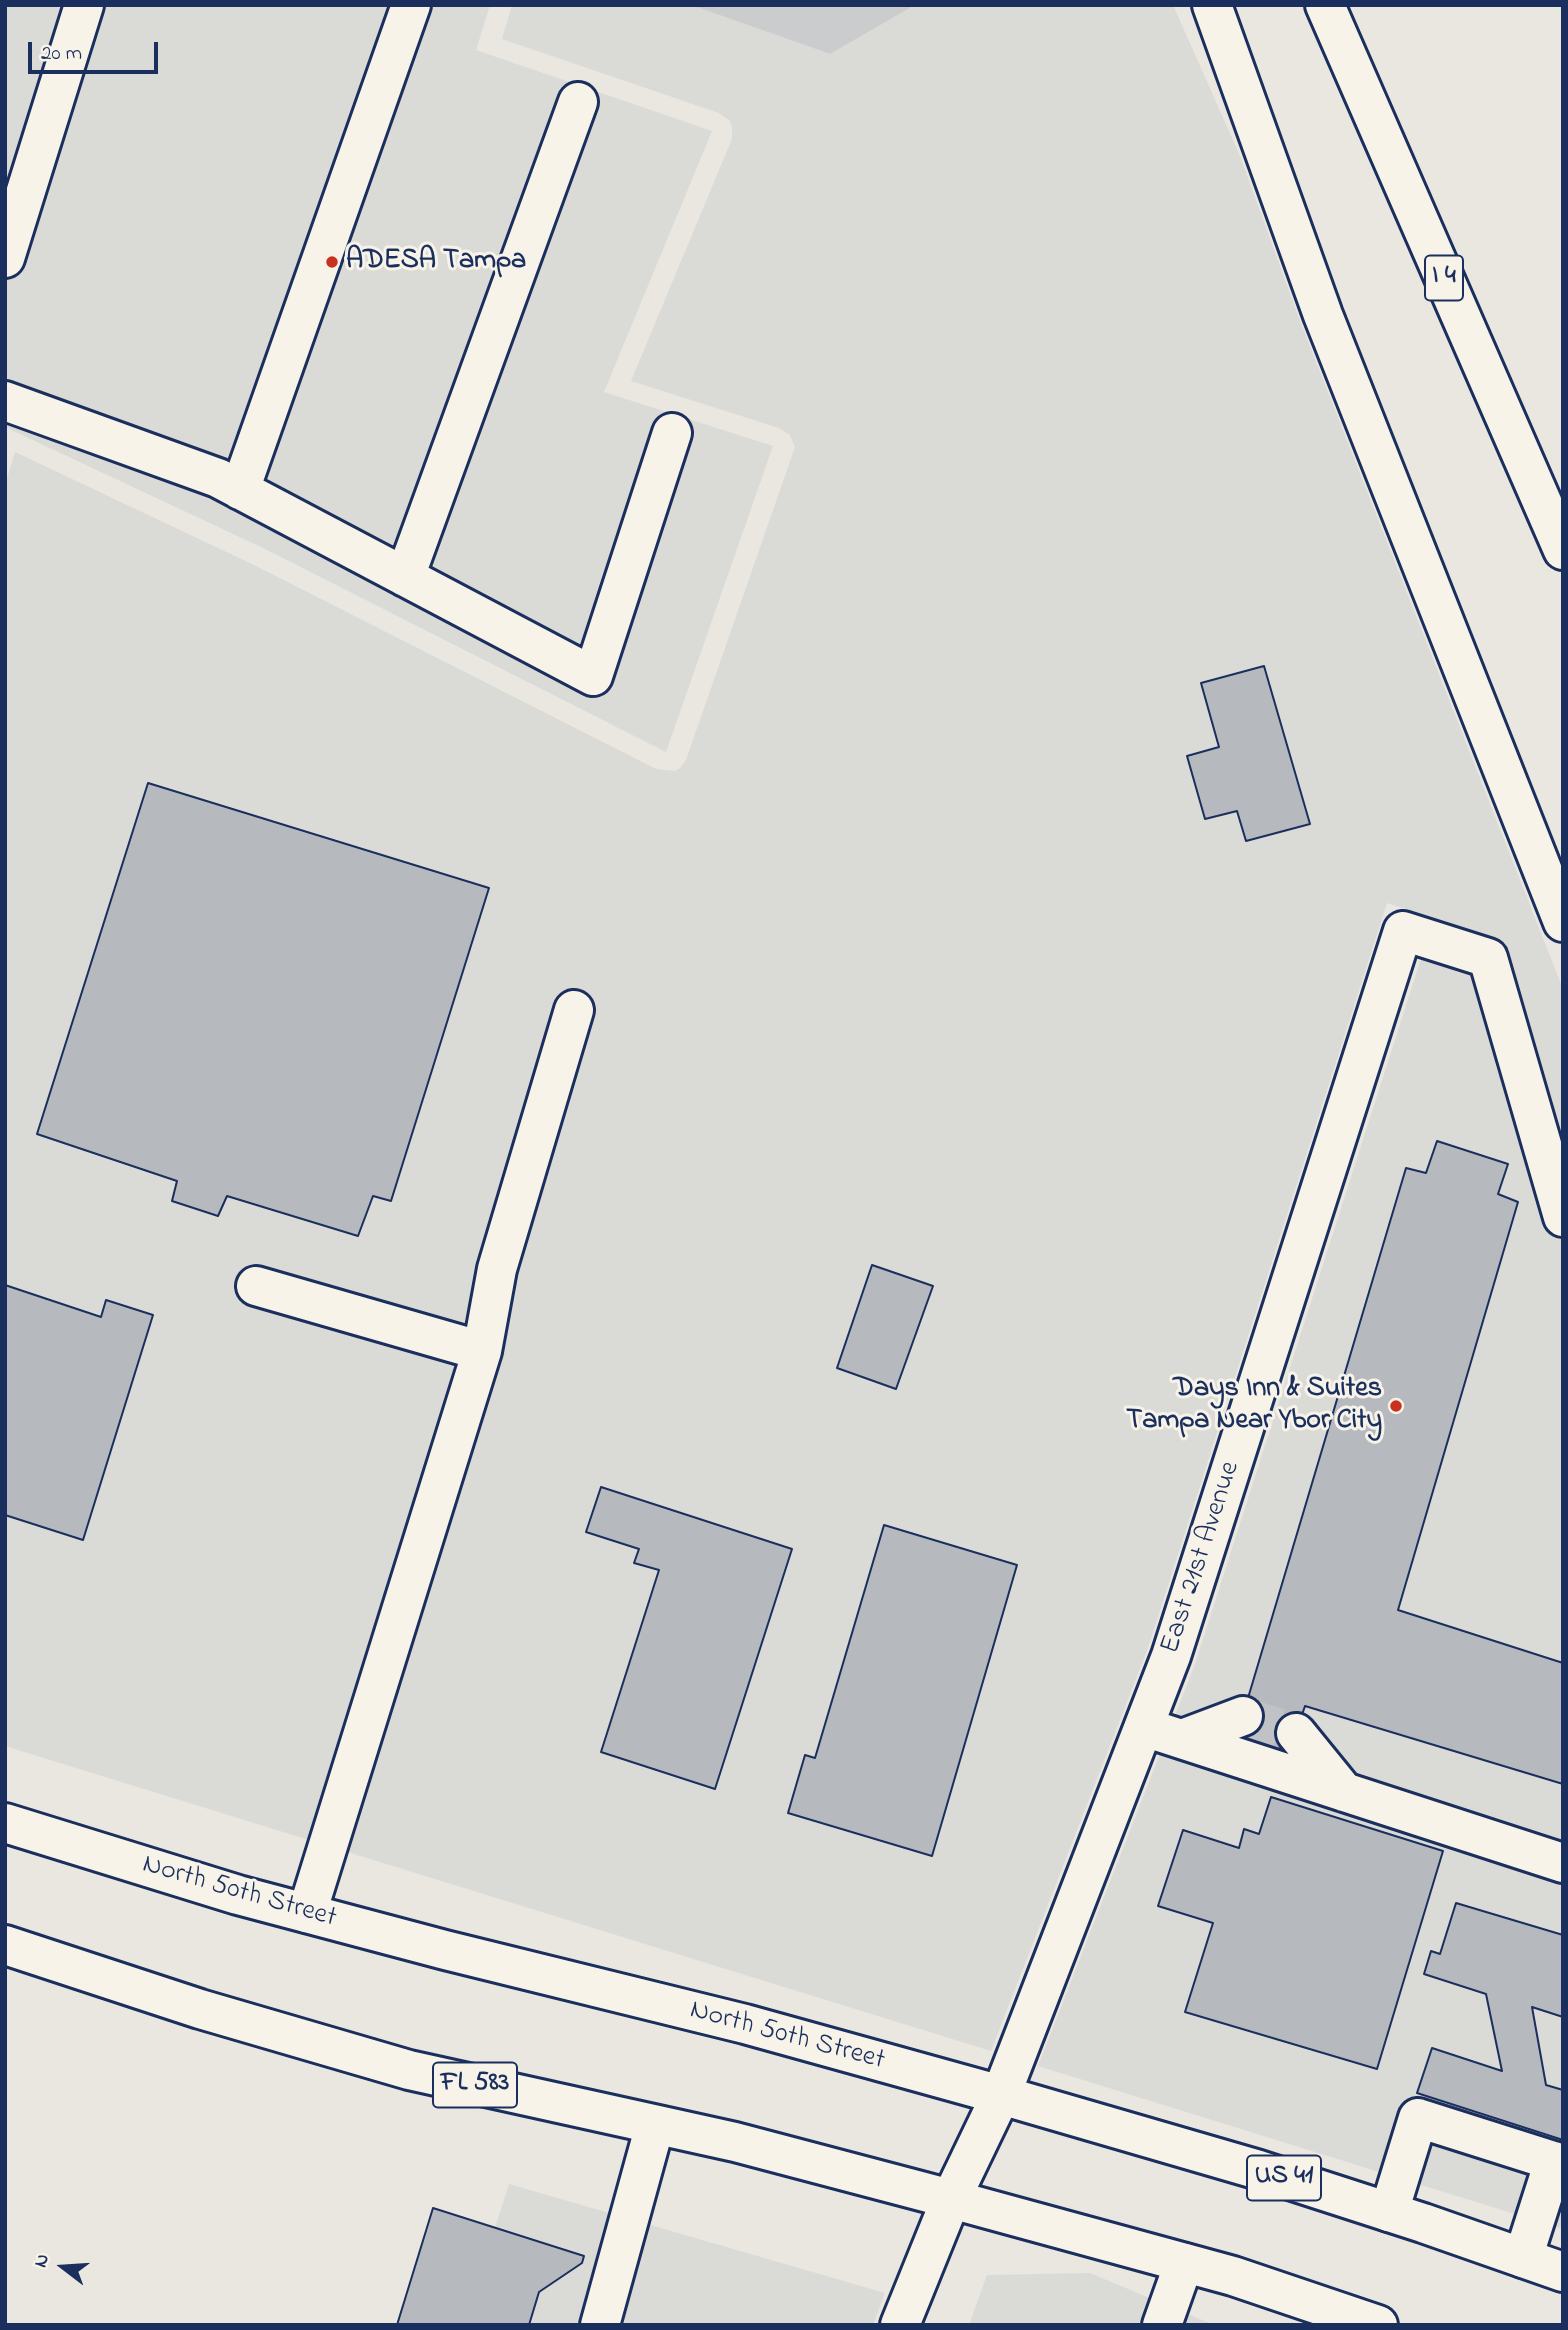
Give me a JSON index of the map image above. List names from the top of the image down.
{
  "streets": {
    "main road": [
      "I 4",
      "East 21st Avenue",
      "North 50th Street",
      "FL 583",
      "US 41"
    ]
  },
  "crossings": [
    ["East 21st Avenue", "North 50th Street"],
    ["East 21st Avenue", "FL 583"]
  ],
  "places": ["ADESA Tampa", "Days Inn & Suites Tampa Near Ybor City"],
  "scale_bar": "20 m",
  "north": "left"
}
